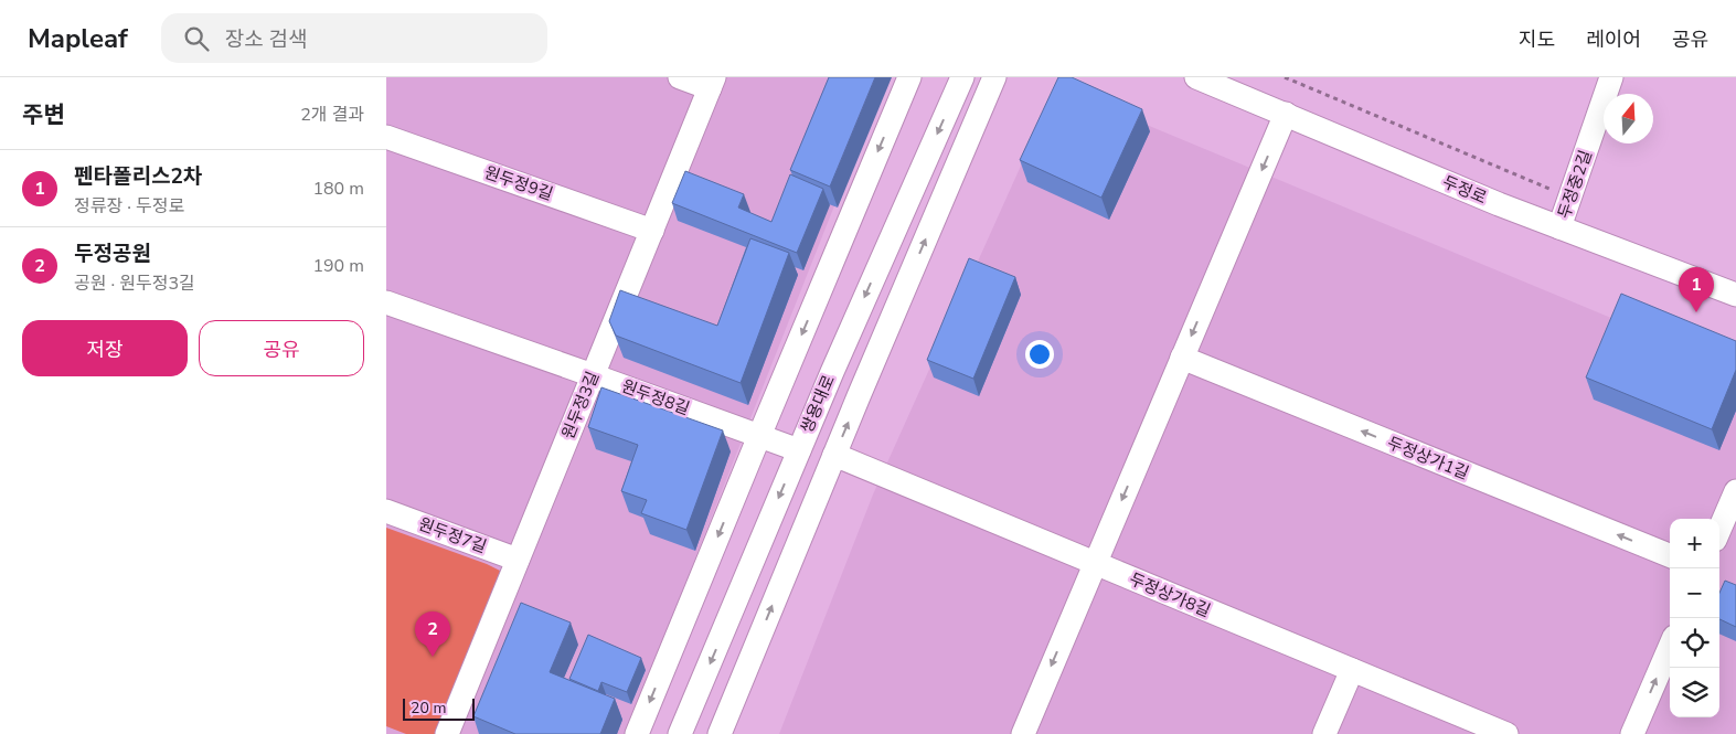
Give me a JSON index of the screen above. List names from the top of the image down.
{
  "streets": {
    "street": [
      "원두정9길",
      "두정중2길",
      "두정로",
      "원두정8길",
      "쌍용대로",
      "원두정3길",
      "두정상가1길",
      "원두정7길",
      "두정상가8길"
    ]
  },
  "crossings": [
    ["원두정9길", "원두정3길"],
    ["두정중2길", "두정로"],
    ["원두정8길", "쌍용대로"],
    ["원두정8길", "원두정3길"],
    ["원두정3길", "원두정7길"]
  ],
  "one_way": ["두정상가1길"],
  "scale_bar": "20 m",
  "north": "top",
  "page": {
    "header": "Mapleaf",
    "search": "장소 검색",
    "nav": ["지도", "레이어", "공유"],
    "heading": ["주변", "2개 결과"],
    "list": [
      {
        "mark": "1",
        "name": "펜타폴리스2차",
        "note": "정류장 · 두정로",
        "value": "180 m"
      },
      {
        "mark": "2",
        "name": "두정공원",
        "note": "공원 · 원두정3길",
        "value": "190 m"
      }
    ],
    "pins": ["1", "2"],
    "buttons": ["저장", "공유"],
    "map_buttons": ["+", "−"],
    "scale": "20 m"
  }
}
